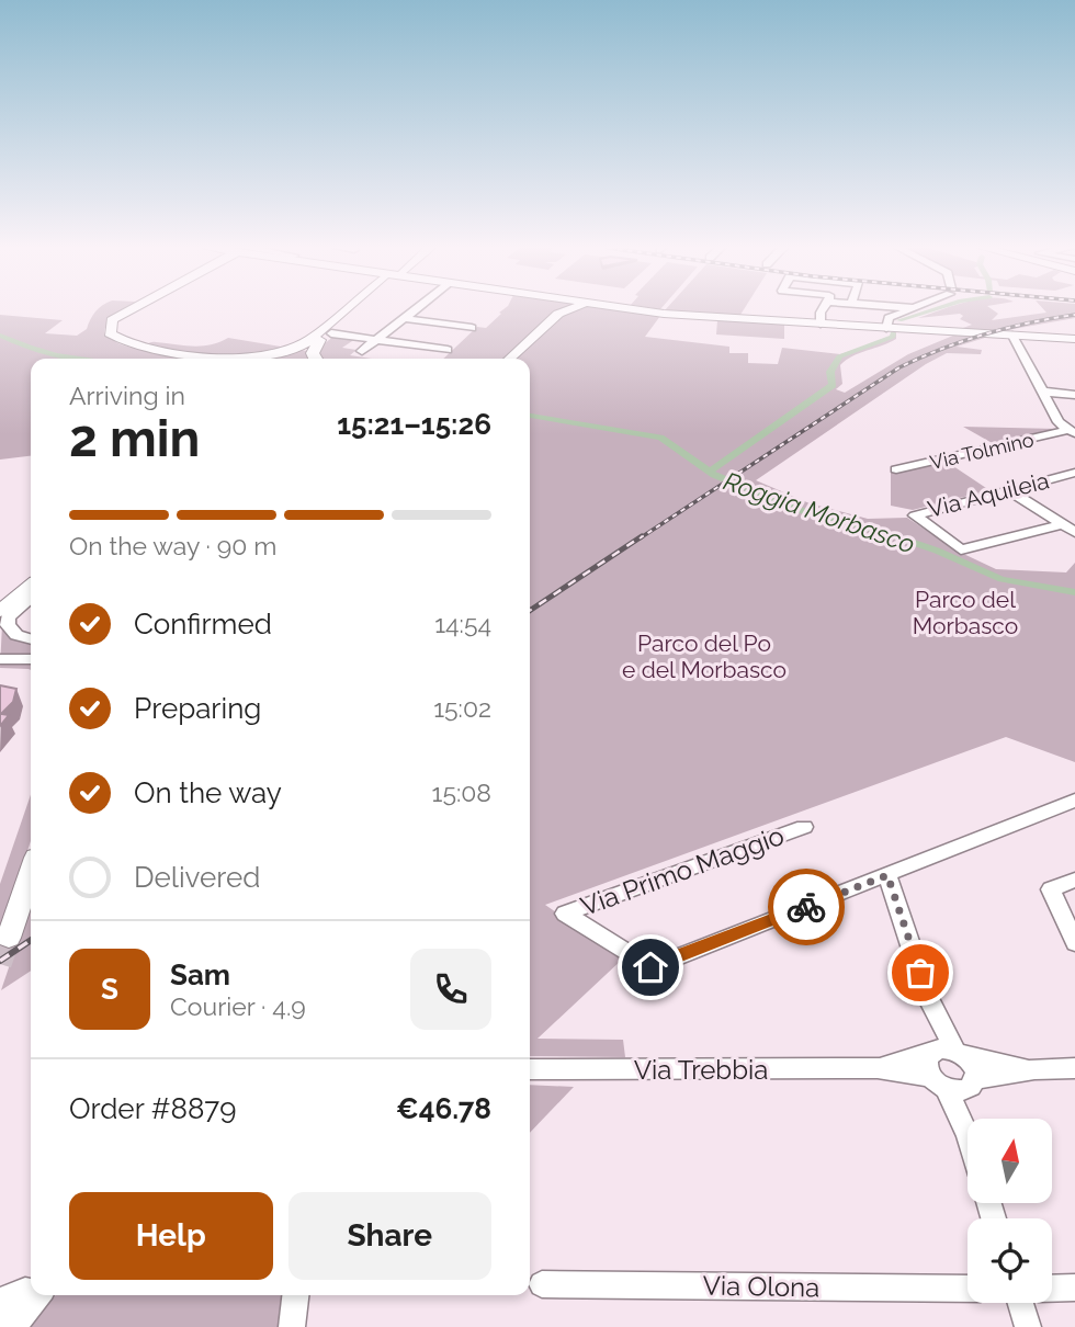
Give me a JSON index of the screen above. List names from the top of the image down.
{
  "streets": {
    "street": [
      "Via Tolmino",
      "Via Aquileia",
      "Via Primo Maggio",
      "Via Trebbia",
      "Via Olona"
    ]
  },
  "water": ["Roggia Morbasco"],
  "parks": ["Parco del Morbasco", "Parco del Po e del Morbasco"],
  "north": "top",
  "page": {
    "heading": ["2 min", "Arriving in", "15:21–15:26"],
    "panel": [
      "Sam",
      "Courier · 4.9",
      "Order #8879",
      "€46.78"
    ],
    "bar": "On the way · 90 m",
    "list": [
      ["Confirmed", "14:54"],
      ["Preparing", "15:02"],
      ["On the way", "15:08"],
      "Delivered"
    ],
    "round": "S",
    "buttons": ["Help", "Share"]
  }
}
